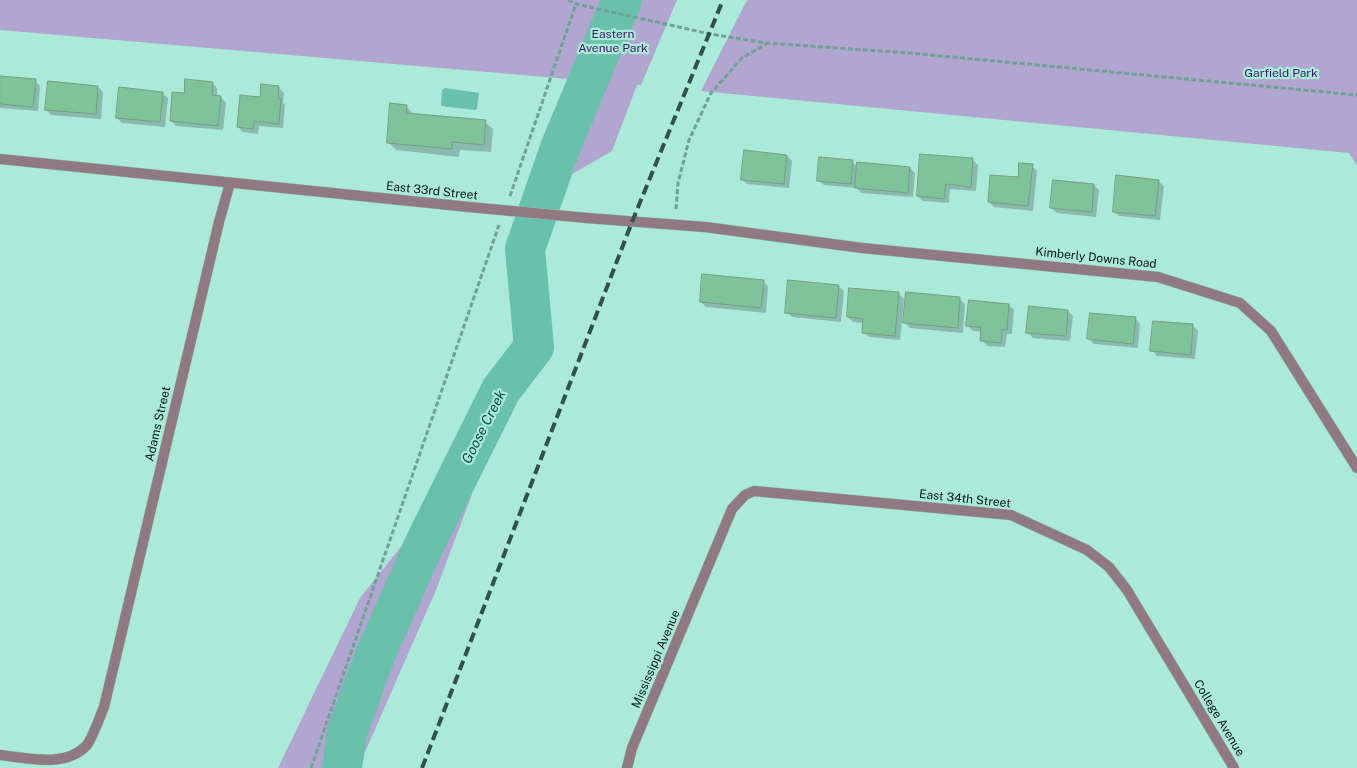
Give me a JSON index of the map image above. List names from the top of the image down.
{
  "streets": {
    "street": [
      "East 33rd Street",
      "Kimberly Downs Road",
      "Adams Street",
      "East 34th Street",
      "Mississippi Avenue",
      "College Avenue"
    ]
  },
  "crossings": [
    ["East 33rd Street", "Kimberly Downs Road"],
    ["East 33rd Street", "Adams Street"],
    ["East 34th Street", "Mississippi Avenue"],
    ["East 34th Street", "College Avenue"]
  ],
  "water": ["Goose Creek"],
  "parks": ["Eastern Avenue Park", "Garfield Park"]
}
